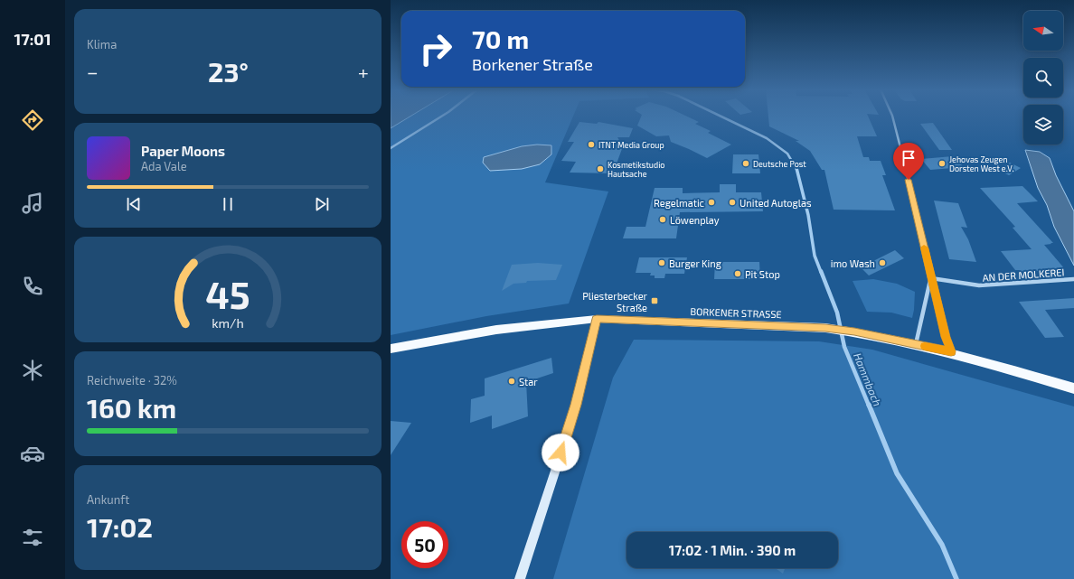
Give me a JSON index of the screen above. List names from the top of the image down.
{
  "streets": {
    "main road": ["BORKENER STRASSE"],
    "street": ["AN DER MOLKEREI"]
  },
  "water": ["Hammbach"],
  "places": {
    "other": [
      "ITNT Media Group",
      "Deutsche Post",
      "Jehovas Zeugen Dorsten West e.V.",
      "Kosmetikstudio Hautsache",
      "Regelmatic",
      "United Autoglas",
      "Löwenplay",
      "Burger King",
      "imo Wash",
      "Pit Stop",
      "Star"
    ],
    "transit": ["Pliesterbecker Straße"]
  },
  "north": "left",
  "page": {
    "tabs": "17:01",
    "tile": [
      "Klima",
      ["Reichweite · 32%", "160 km"],
      ["Ankunft", "17:02"]
    ],
    "turn": ["70 m", "Borkener Straße"],
    "heat": ["−", "23°", "+"],
    "song": ["Paper Moons", "Ada Vale"],
    "limit": "50",
    "trip": "17:02 · 1 Min. · 390 m",
    "gauge": ["45", "km/h"]
  }
}
